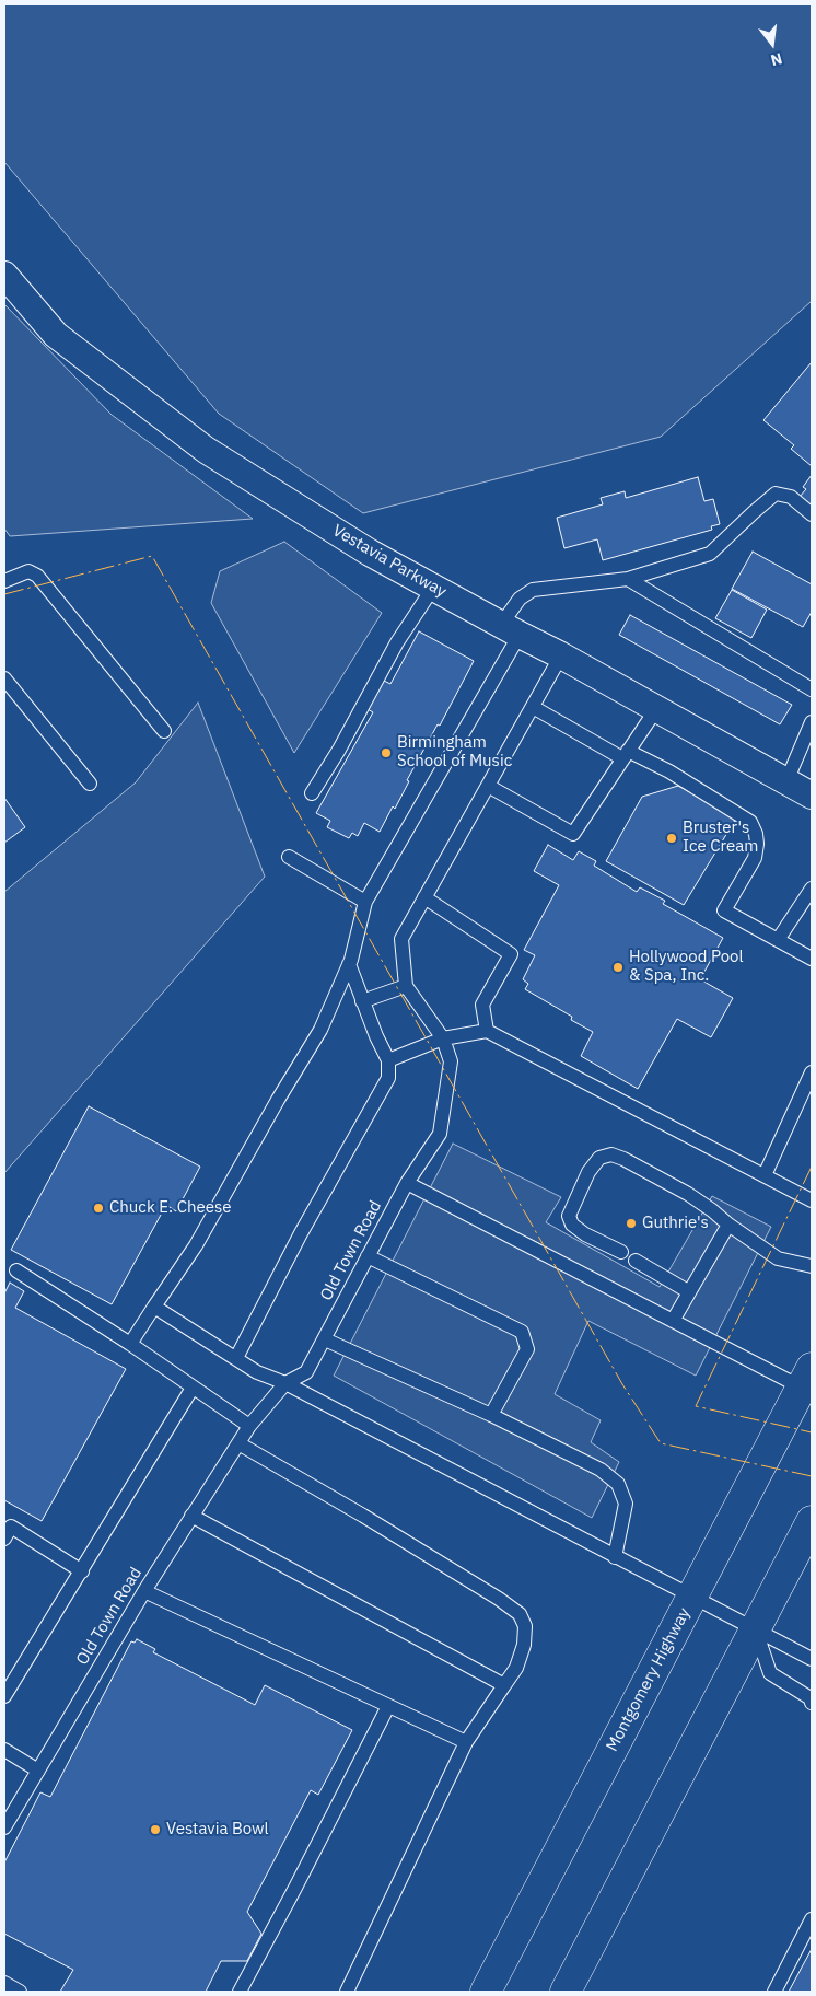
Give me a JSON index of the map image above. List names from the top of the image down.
{
  "streets": {
    "main road": ["Montgomery Highway"],
    "street": ["Vestavia Parkway"],
    "lane": ["Old Town Road"]
  },
  "crossings": [
    ["Vestavia Parkway", "Old Town Road"]
  ],
  "places": [
    "Birmingham School of Music",
    "Bruster's Ice Cream",
    "Hollywood Pool & Spa, Inc.",
    "Chuck E. Cheese",
    "Guthrie's",
    "Vestavia Bowl"
  ],
  "north": "bottom"
}
